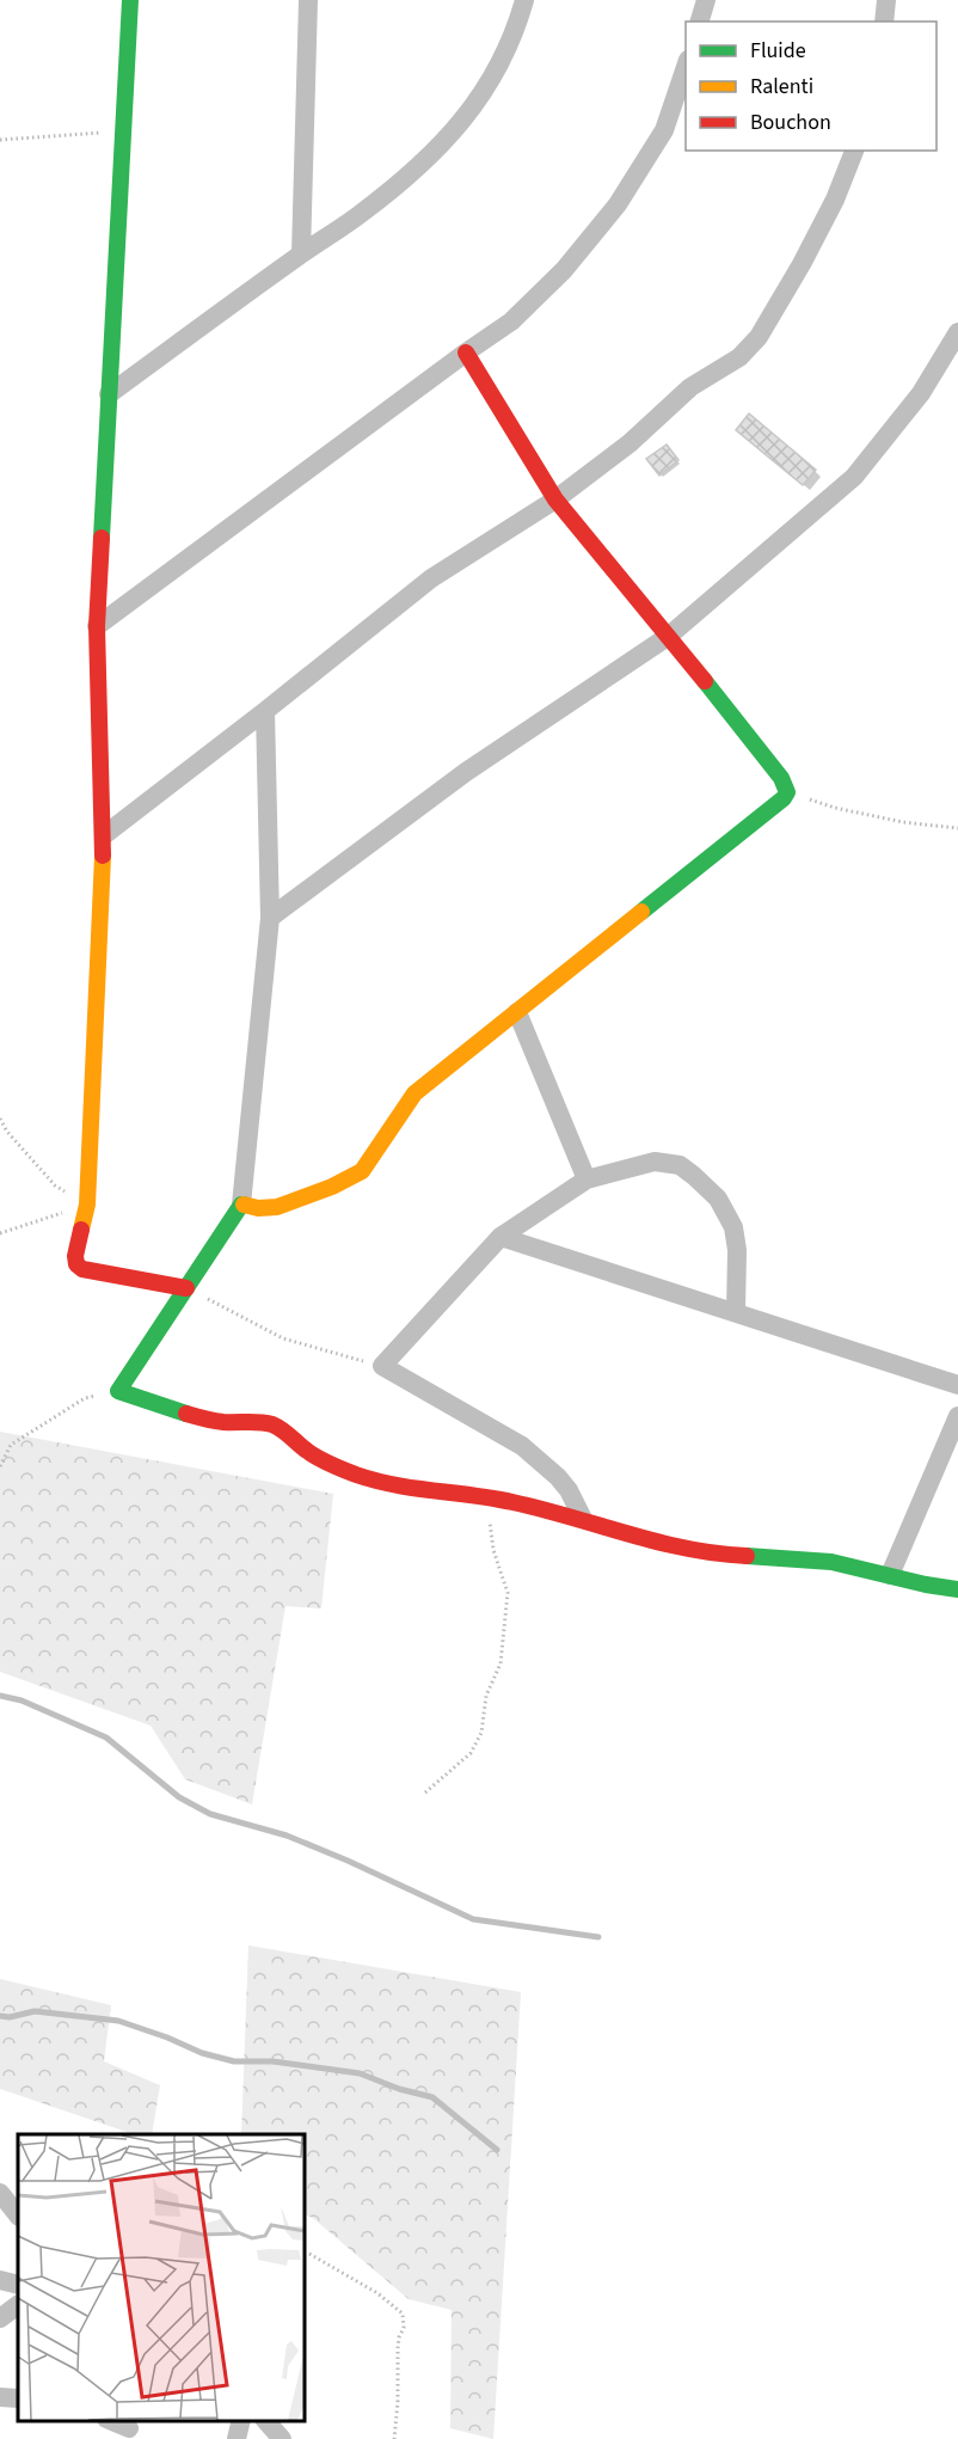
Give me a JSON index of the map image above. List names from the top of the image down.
{
  "legend": ["Fluide", "Ralenti", "Bouchon"]
}
